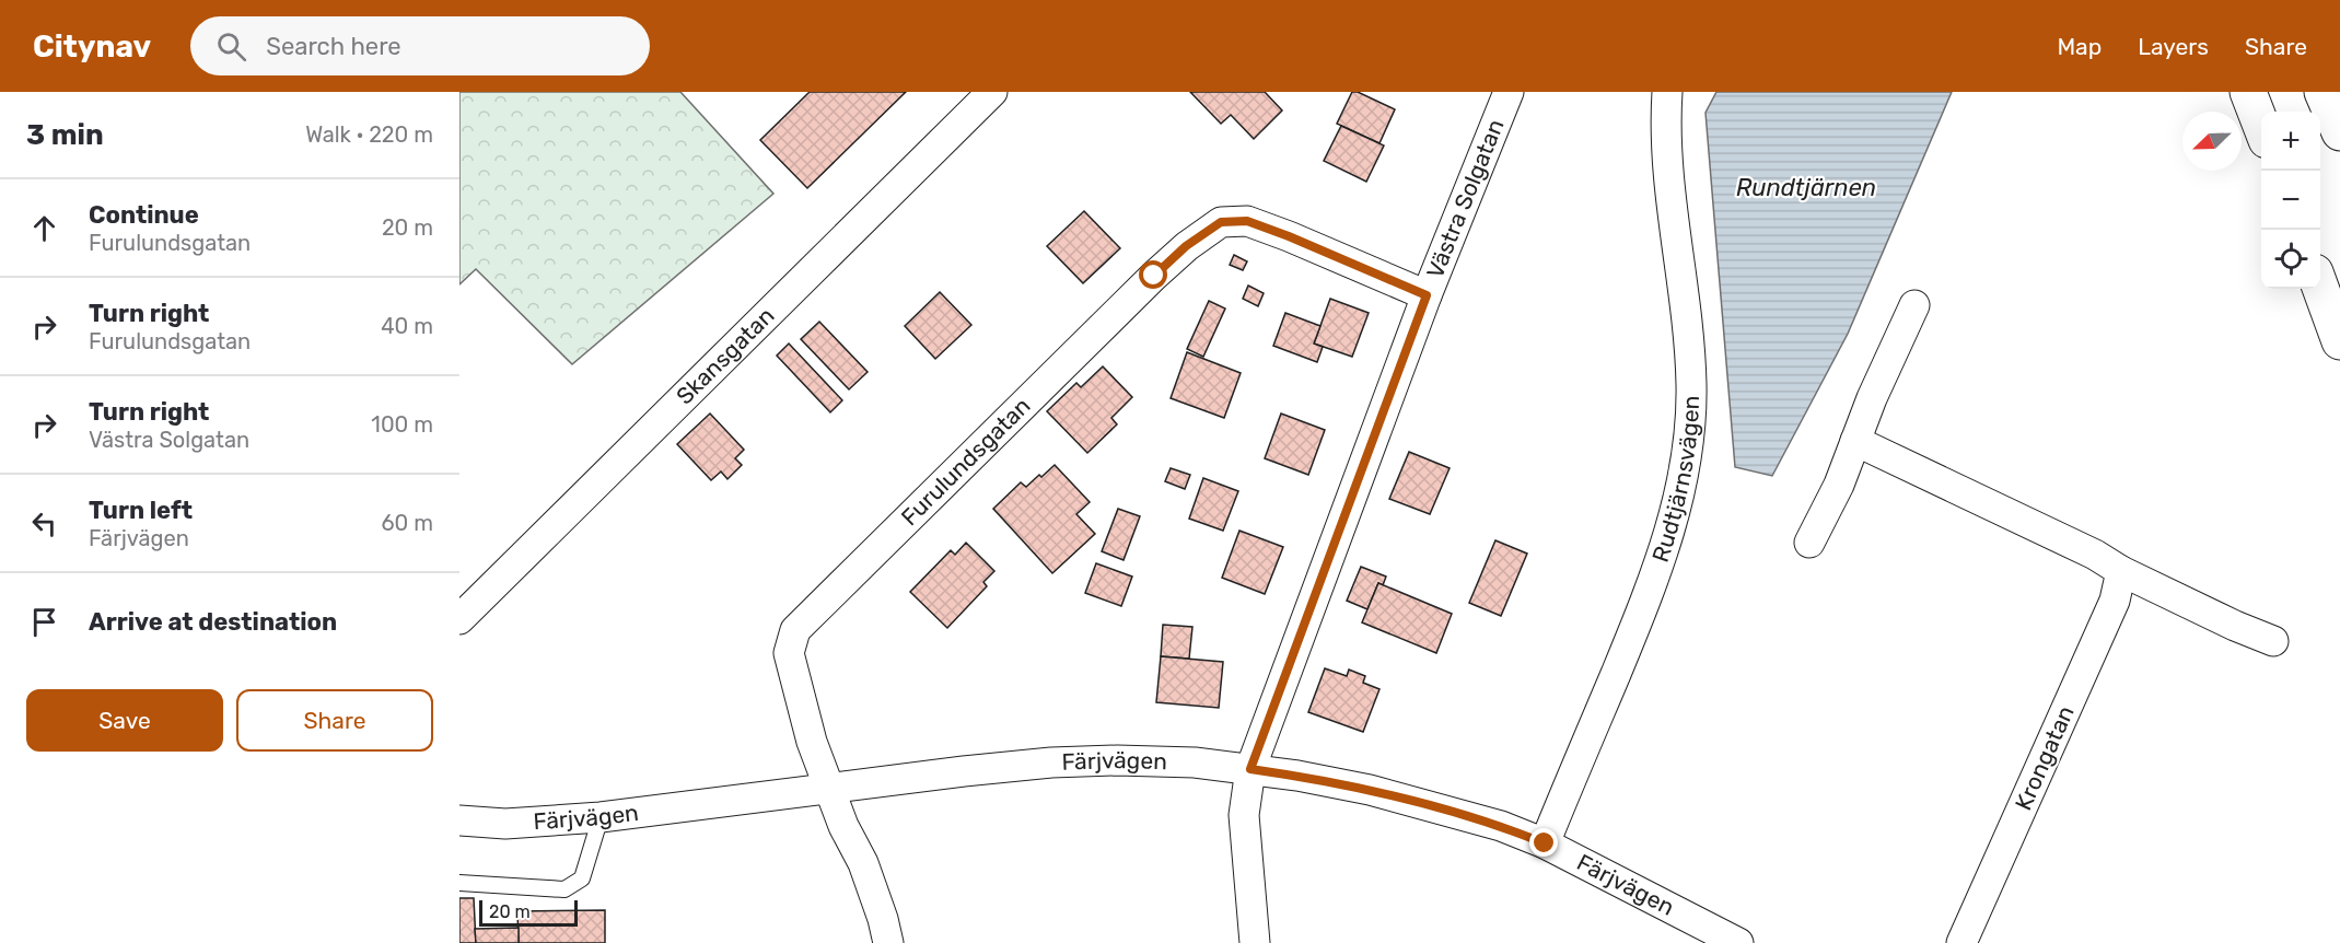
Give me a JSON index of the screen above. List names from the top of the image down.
{
  "streets": {
    "street": [
      "Västra Solgatan",
      "Skansgatan",
      "Furulundsgatan",
      "Rudtjärnsvägen",
      "Krongatan",
      "Färjvägen"
    ]
  },
  "crossings": [
    ["Västra Solgatan", "Furulundsgatan"],
    ["Västra Solgatan", "Färjvägen"],
    ["Furulundsgatan", "Färjvägen"],
    ["Rudtjärnsvägen", "Färjvägen"]
  ],
  "water": ["Rundtjärnen"],
  "scale_bar": "20 m",
  "north": "bottom left",
  "page": {
    "header": "Citynav",
    "search": "Search here",
    "nav": ["Map", "Layers", "Share"],
    "heading": ["3 min", "Walk · 220 m"],
    "map_buttons": ["+", "−"],
    "list": [
      ["Continue", "Furulundsgatan", "20 m"],
      ["Turn right", "Furulundsgatan", "40 m"],
      ["Turn right", "Västra Solgatan", "100 m"],
      ["Turn left", "Färjvägen", "60 m"],
      "Arrive at destination"
    ],
    "buttons": ["Save", "Share"],
    "scale": "20 m"
  }
}
